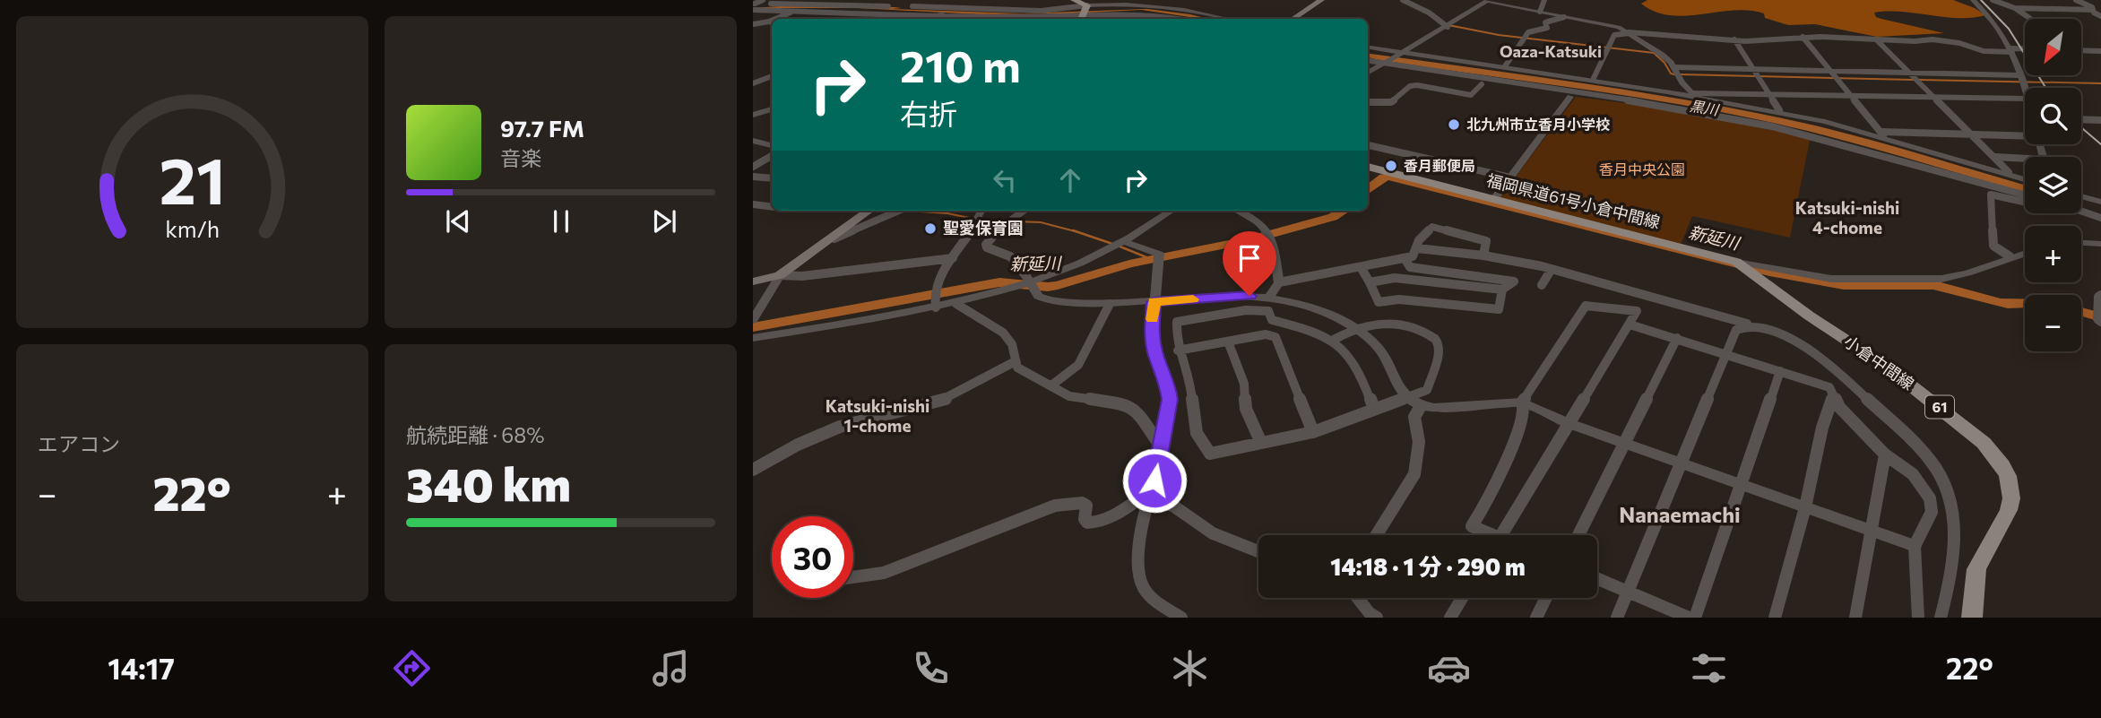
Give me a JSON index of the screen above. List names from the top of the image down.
{
  "streets": {
    "main road": ["福岡県道61号小倉中間線", "小倉中間線", "61"]
  },
  "crossings": [
    ["福岡県道61号小倉中間線", "小倉中間線"]
  ],
  "districts": [
    "Oaza-Katsuki",
    "Katsuki-nishi 4-chome",
    "Katsuki-nishi 1-chome",
    "Nanaemachi"
  ],
  "water": ["黒川", "新延川"],
  "parks": ["香月中央公園"],
  "places": ["北九州市立香月小学校", "香月郵便局", "聖愛保育園"],
  "north": "bottom left",
  "page": {
    "map_buttons": ["+", "−"],
    "turn": ["210 m", "右折"],
    "song": ["97.7 FM", "音楽"],
    "tile": [
      "エアコン",
      ["航続距離 · 68%", "340 km"]
    ],
    "heat": ["−", "22°", "+"],
    "limit": "30",
    "trip": "14:18 · 1 分 · 290 m",
    "tabs": ["14:17", "22°"],
    "gauge": ["21", "km/h"]
  }
}
